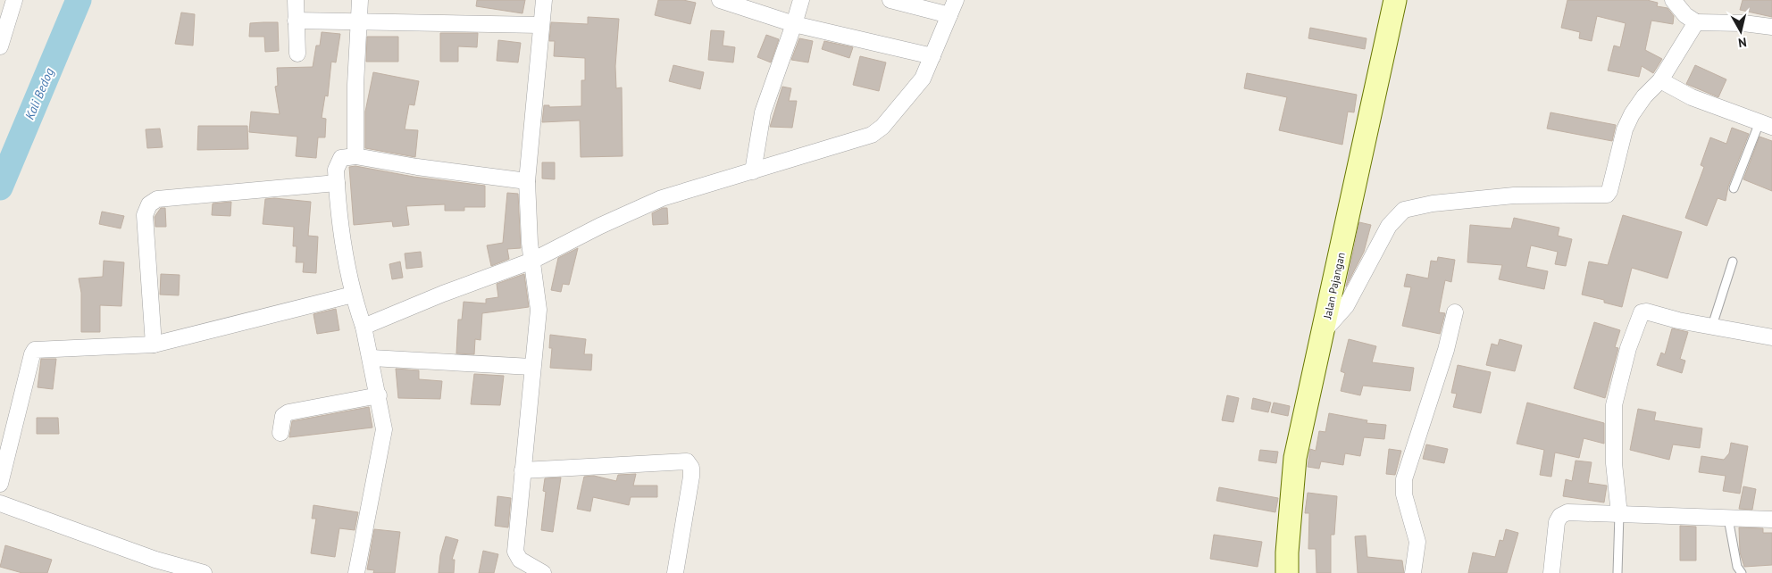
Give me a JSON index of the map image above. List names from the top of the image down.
{
  "streets": {
    "main road": ["Jalan Pajangan"]
  },
  "water": ["Kali Bedog"],
  "north": "bottom"
}
